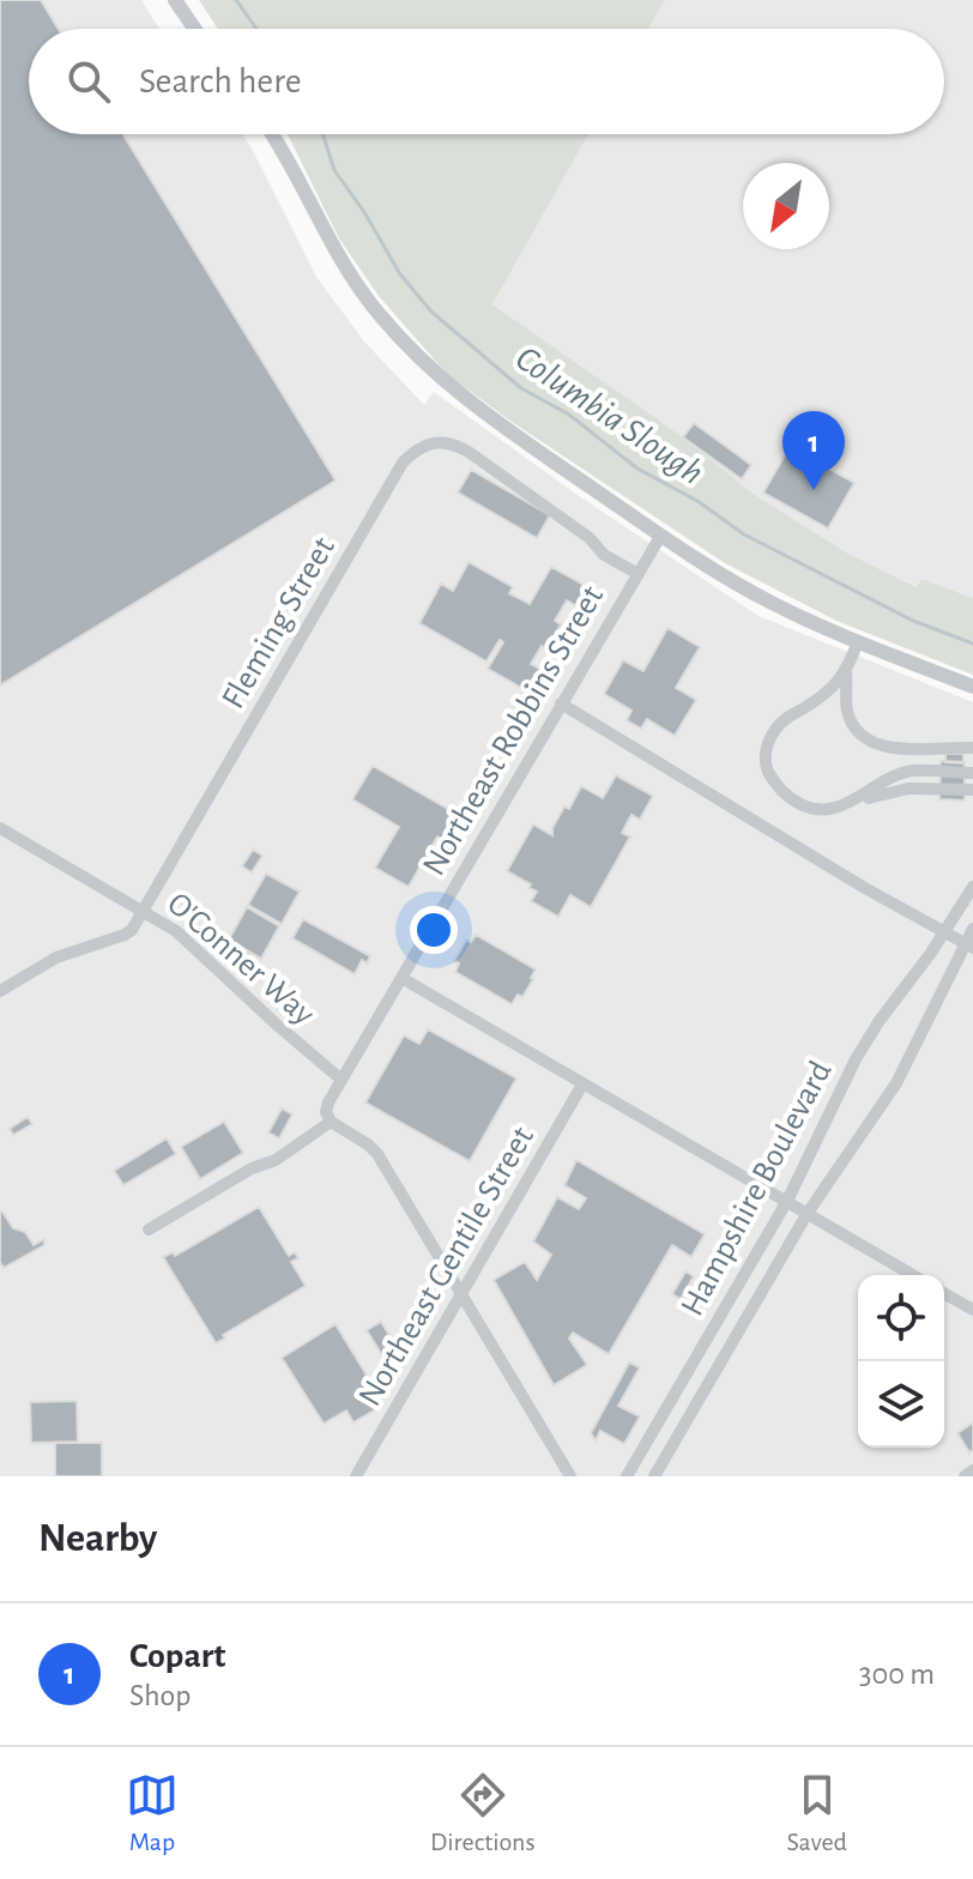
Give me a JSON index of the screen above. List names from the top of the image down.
{
  "streets": {
    "street": [
      "Fleming Street",
      "Northeast Robbins Street",
      "O'Conner Way",
      "Hampshire Boulevard",
      "Northeast Gentile Street"
    ]
  },
  "crossings": [
    ["Fleming Street", "Northeast Robbins Street"],
    ["Fleming Street", "O'Conner Way"],
    ["Northeast Robbins Street", "O'Conner Way"]
  ],
  "water": ["Columbia Slough"],
  "north": "bottom left",
  "page": {
    "search": "Search here",
    "pins": "1",
    "heading": "Nearby",
    "list": [
      {
        "mark": "1",
        "name": "Copart",
        "note": "Shop",
        "value": "300 m"
      }
    ],
    "nav": ["Map", "Directions", "Saved"]
  }
}
